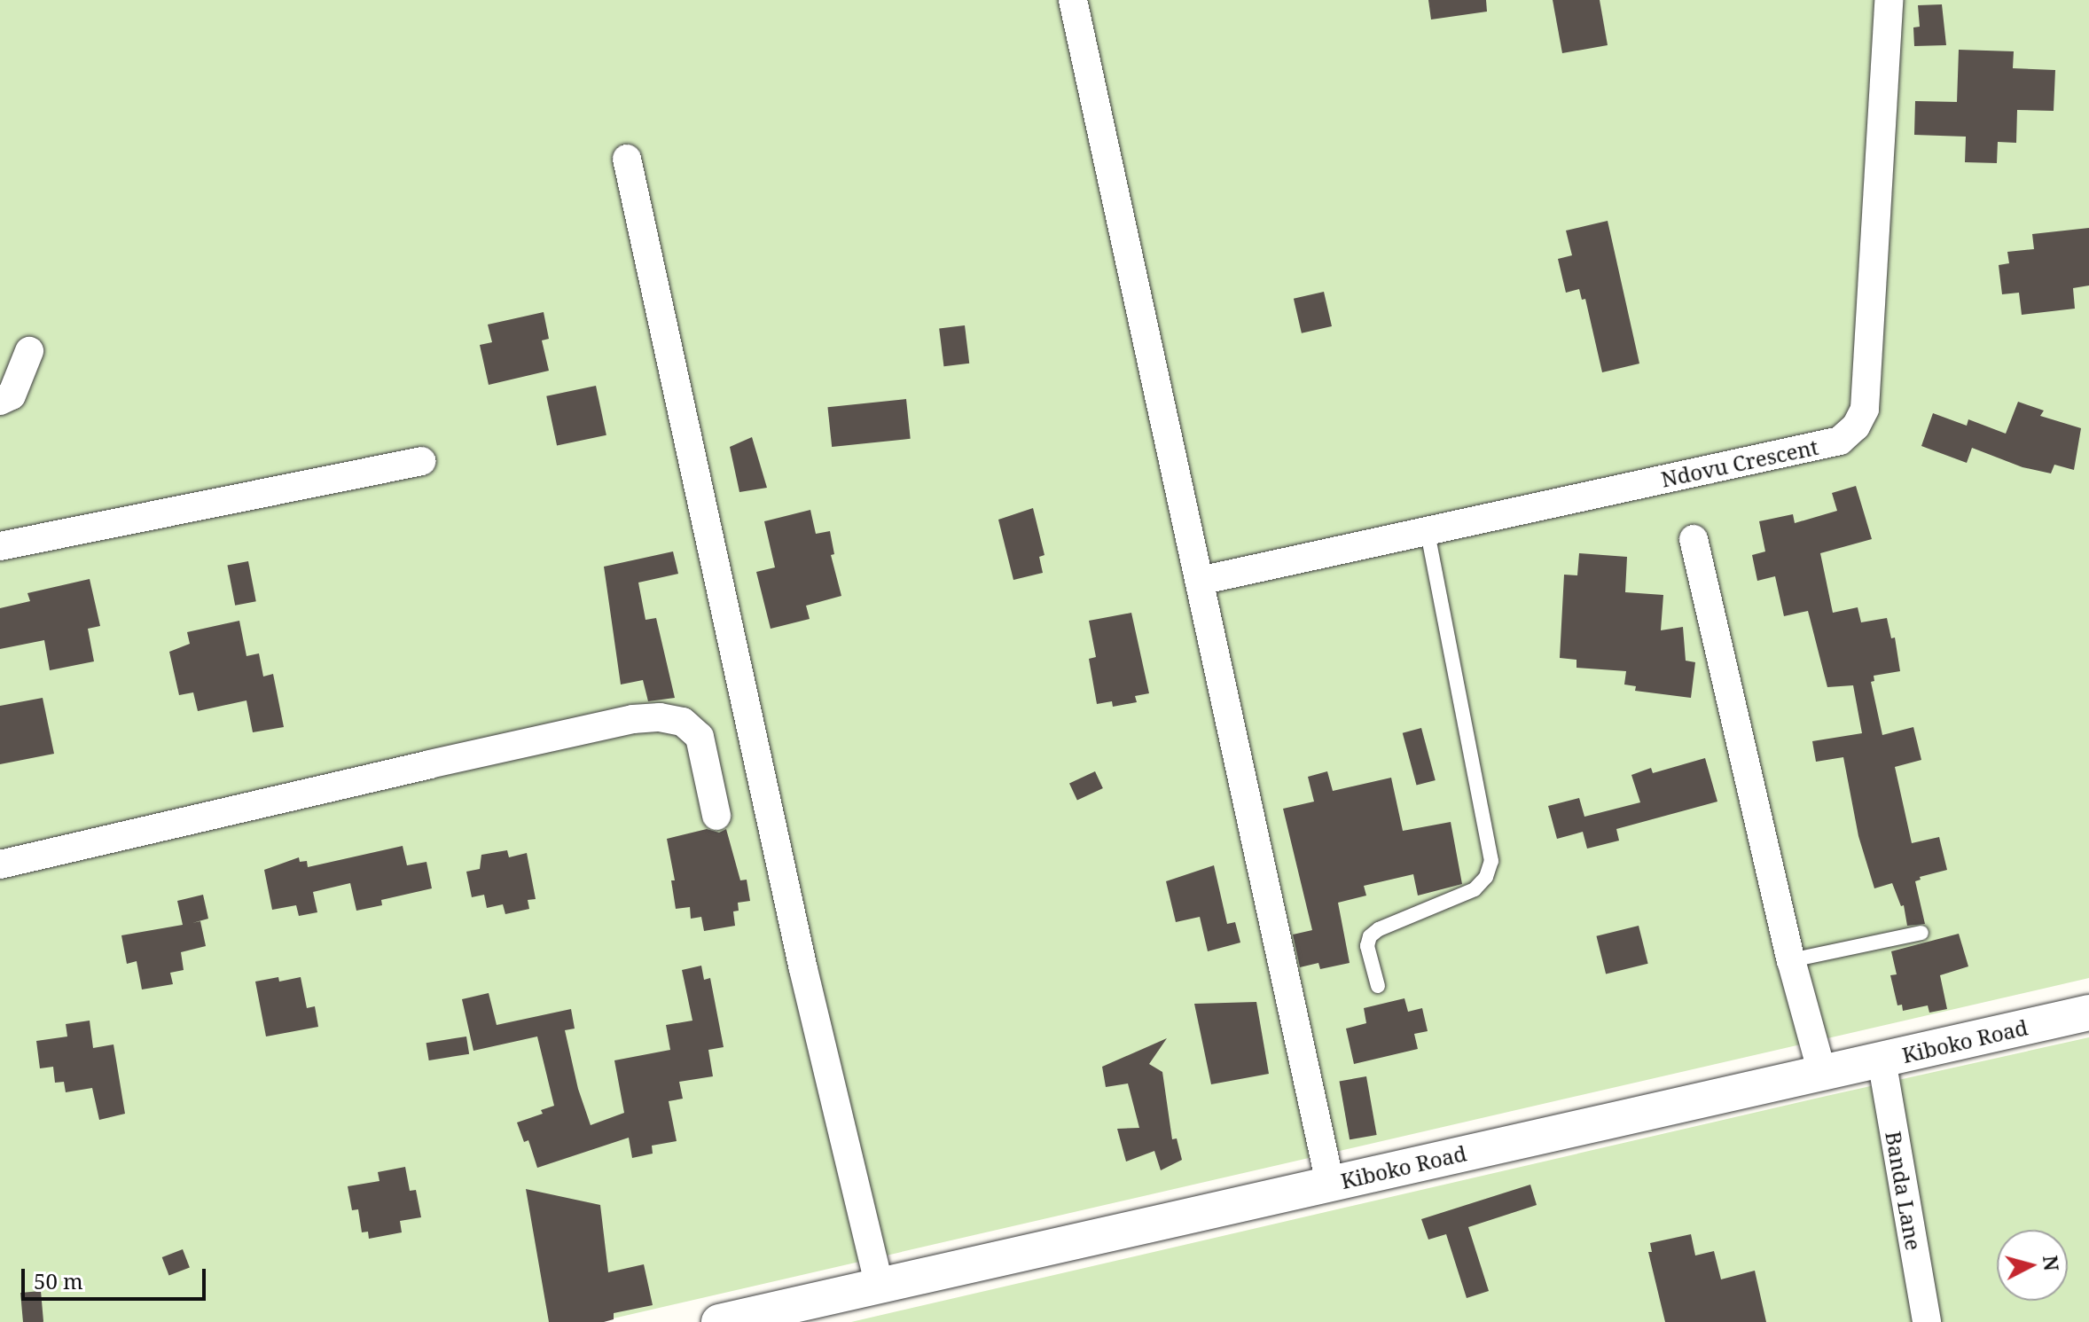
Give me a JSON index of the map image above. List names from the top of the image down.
{
  "streets": {
    "street": ["Ndovu Crescent", "Kiboko Road", "Banda Lane"]
  },
  "crossings": [
    ["Kiboko Road", "Banda Lane"]
  ],
  "scale_bar": "50 m",
  "north": "right"
}
